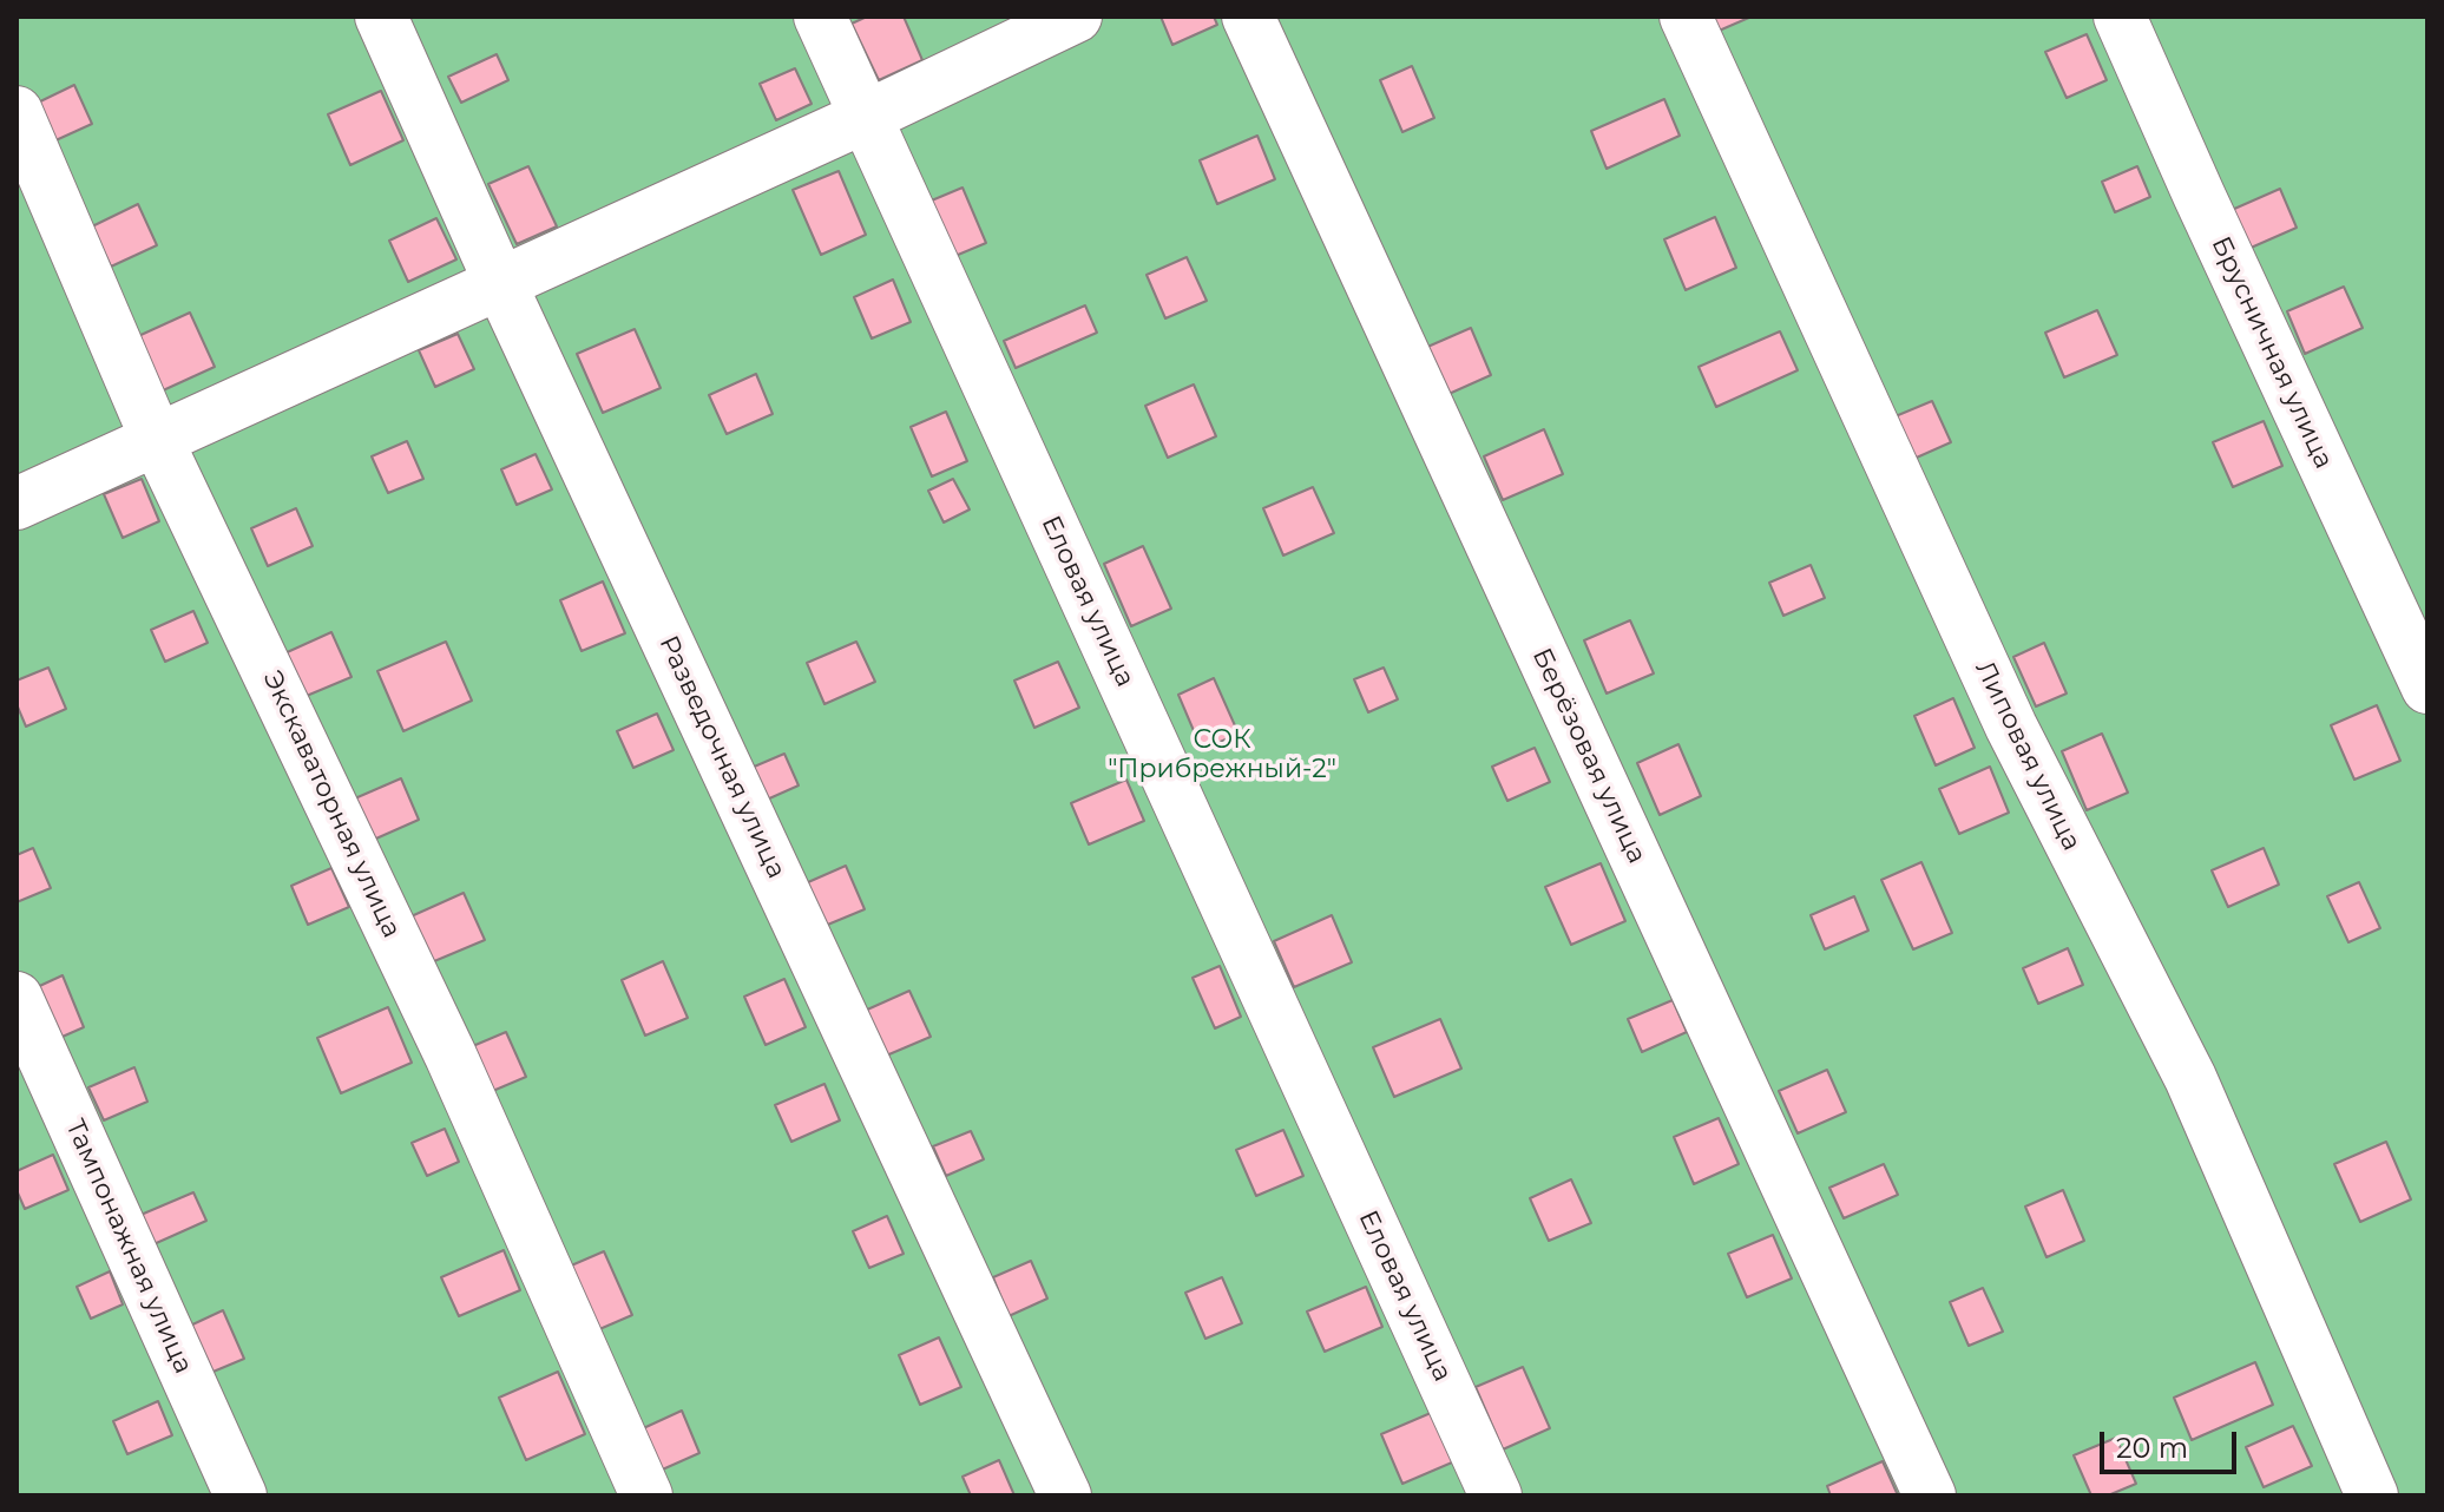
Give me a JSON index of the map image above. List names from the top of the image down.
{
  "streets": {
    "street": [
      "Брусничная улица",
      "Еловая улица",
      "Берёзовая улица",
      "Липовая улица",
      "Разведочная улица",
      "Экскаваторная улица",
      "Тампонажная улица"
    ]
  },
  "parks": ["СОК \"Прибрежный-2\""],
  "scale_bar": "20 m"
}
